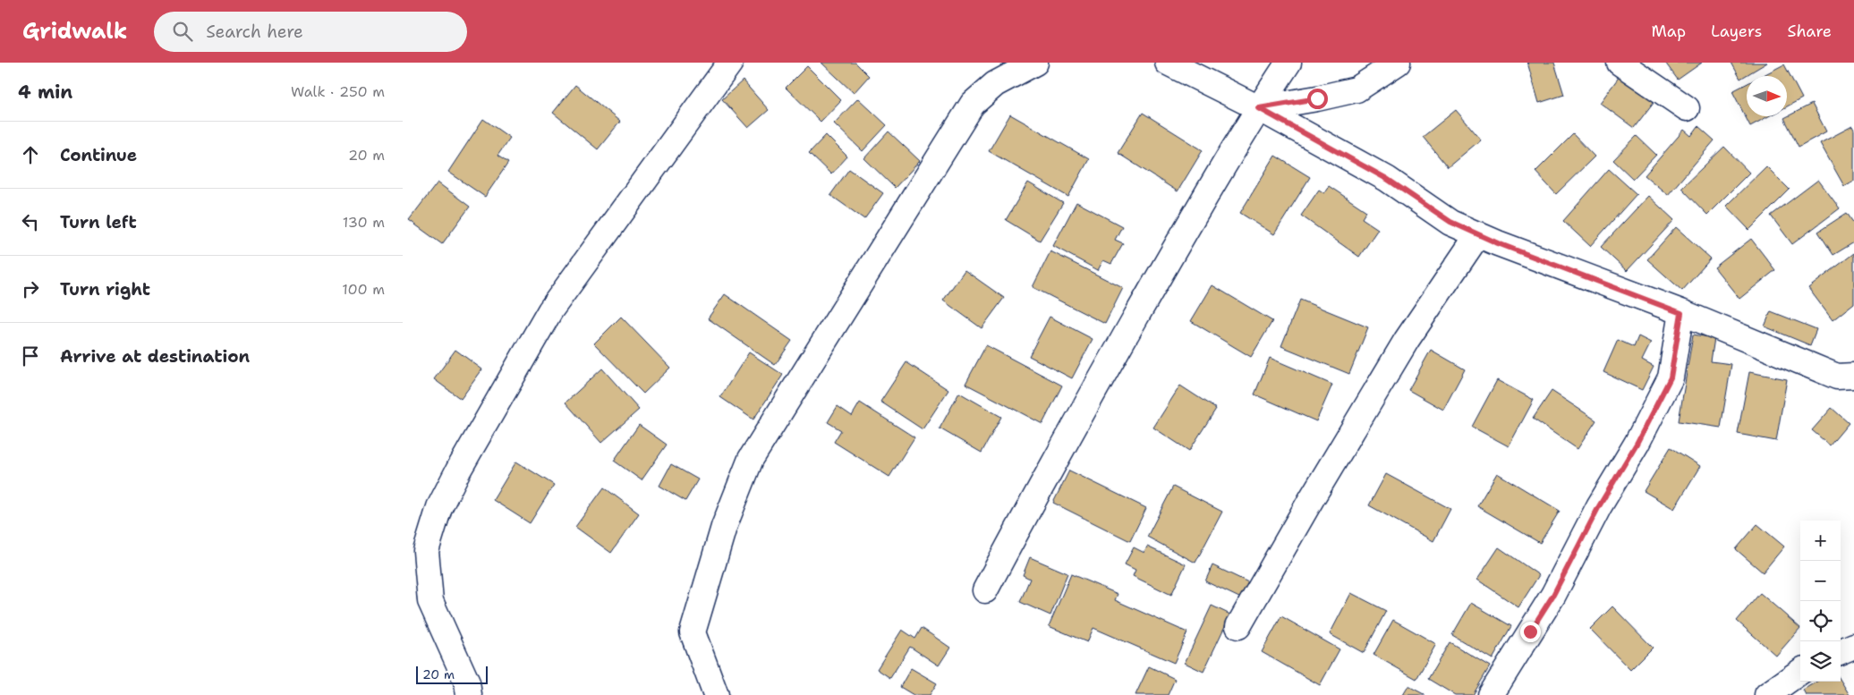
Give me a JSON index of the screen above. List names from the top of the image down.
{
  "scale_bar": "20 m",
  "north": "right",
  "page": {
    "header": "Gridwalk",
    "search": "Search here",
    "nav": ["Map", "Layers", "Share"],
    "heading": ["4 min", "Walk · 250 m"],
    "list": [
      ["Continue", "20 m"],
      ["Turn left", "130 m"],
      ["Turn right", "100 m"],
      "Arrive at destination"
    ],
    "map_buttons": ["+", "−"],
    "scale": "20 m"
  }
}
